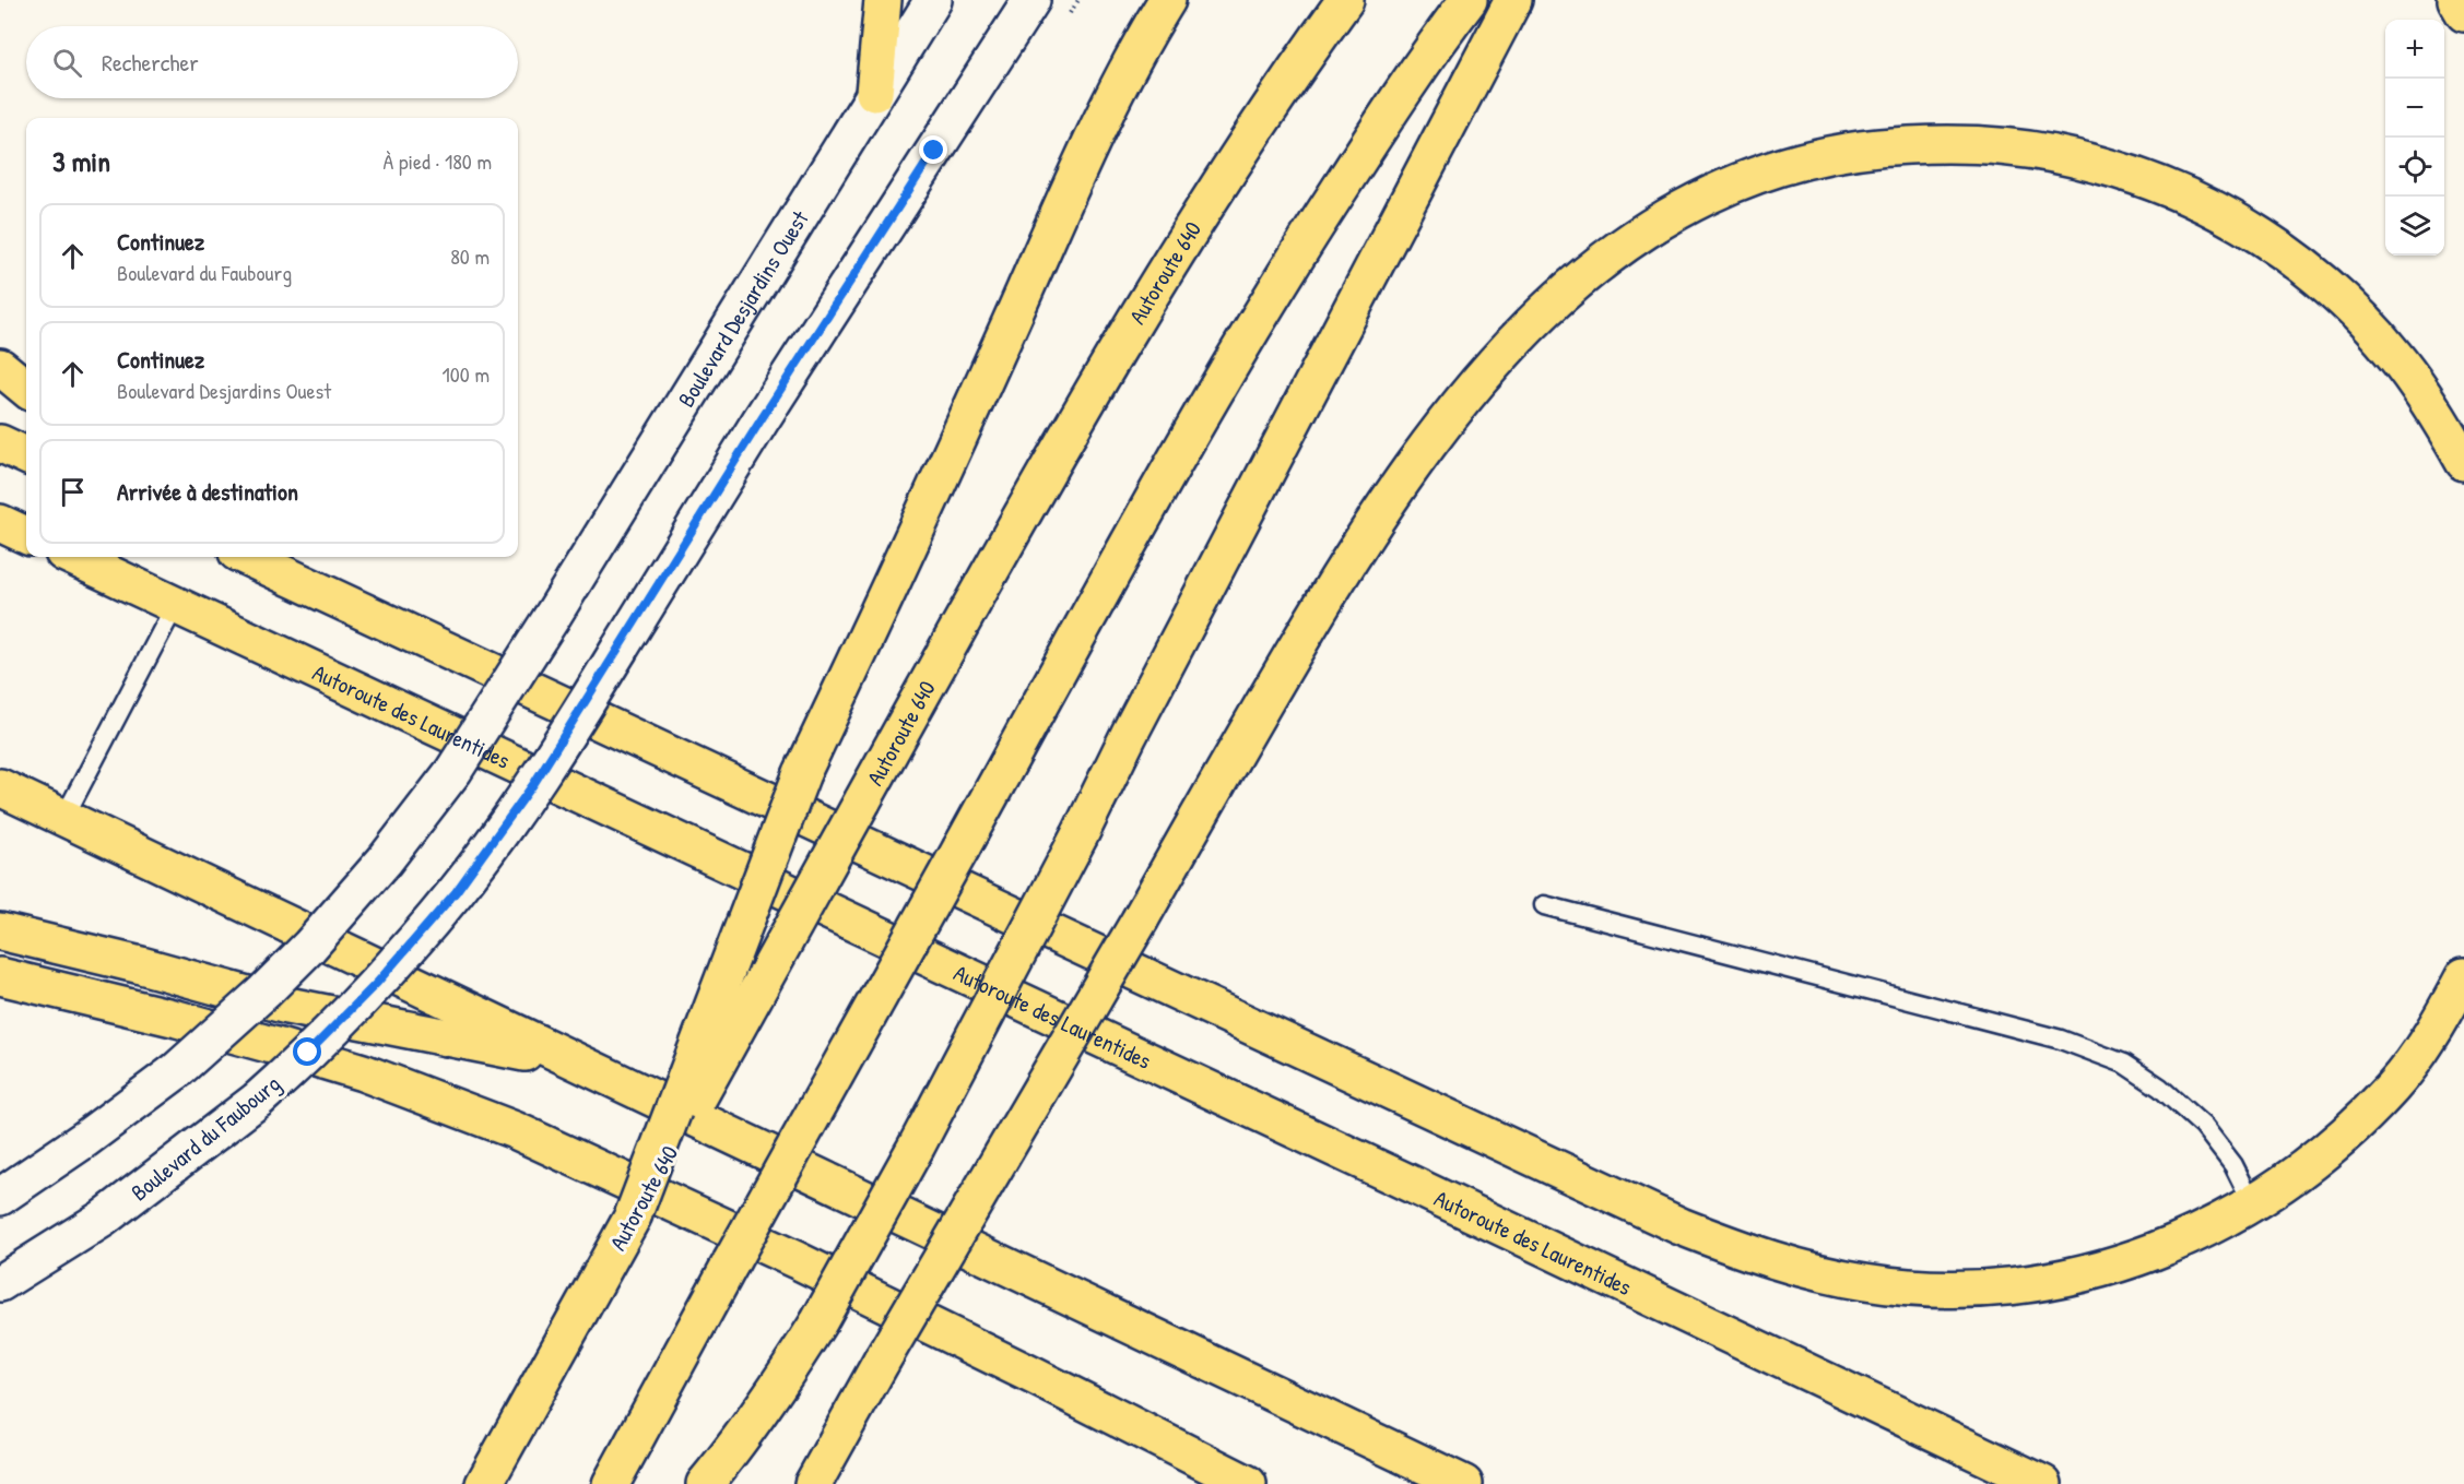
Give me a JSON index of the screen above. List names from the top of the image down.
{
  "streets": {
    "highway": ["Autoroute 640", "Autoroute des Laurentides"],
    "street": ["Boulevard Desjardins Ouest", "Boulevard du Faubourg"]
  },
  "page": {
    "map_buttons": ["+", "−"],
    "search": "Rechercher",
    "heading": ["3 min", "À pied · 180 m"],
    "list": [
      ["Continuez", "Boulevard du Faubourg", "80 m"],
      ["Continuez", "Boulevard Desjardins Ouest", "100 m"],
      "Arrivée à destination"
    ]
  }
}
